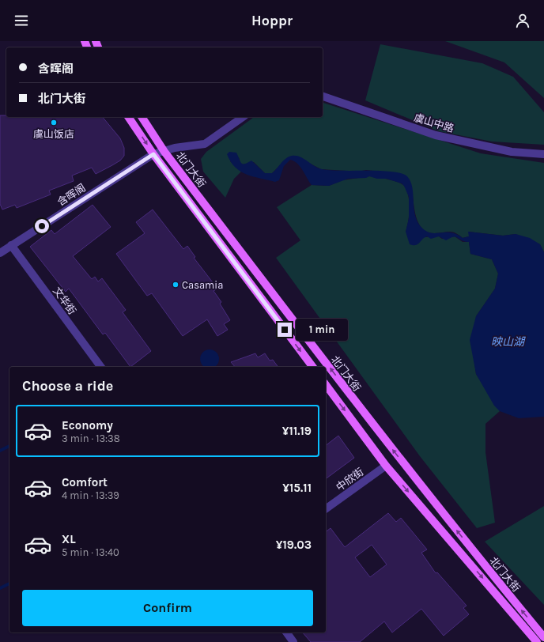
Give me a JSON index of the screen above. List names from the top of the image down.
{
  "streets": {
    "main road": ["北门大街"],
    "street": [
      "虞山中路",
      "含晖阁",
      "文华街",
      "中欣街"
    ]
  },
  "crossings": [
    ["北门大街", "含晖阁"],
    ["北门大街", "中欣街"],
    ["含晖阁", "文华街"]
  ],
  "water": ["映山湖"],
  "places": ["虞山饭店", "Casamia"],
  "page": {
    "header": "Hoppr",
    "banner": ["含晖阁", "北门大街"],
    "bubble": "1 min",
    "heading": "Choose a ride",
    "list": [
      {
        "name": "Economy",
        "note": "3 min · 13:38",
        "value": "¥11.19"
      },
      {
        "name": "Comfort",
        "note": "4 min · 13:39",
        "value": "¥15.11"
      },
      {
        "name": "XL",
        "note": "5 min · 13:40",
        "value": "¥19.03"
      }
    ],
    "buttons": "Confirm"
  }
}
